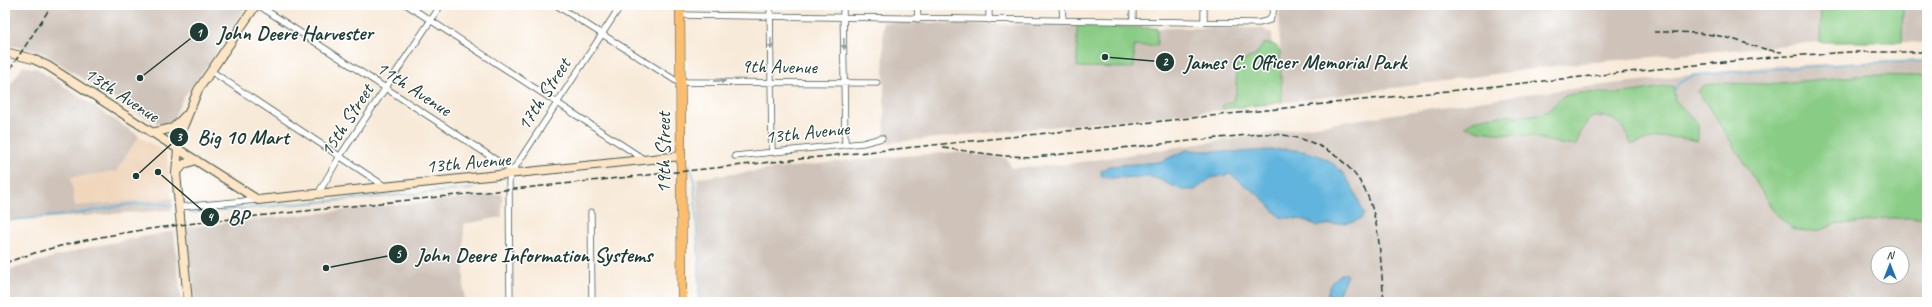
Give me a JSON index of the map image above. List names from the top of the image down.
{
  "streets": {
    "main road": ["19th Street"],
    "street": [
      "9th Avenue",
      "11th Avenue",
      "13th Avenue",
      "17th Street",
      "15th Street"
    ]
  },
  "crossings": [
    ["9th Avenue", "19th Street"],
    ["11th Avenue", "13th Avenue"],
    ["11th Avenue", "17th Street"],
    ["11th Avenue", "15th Street"],
    ["13th Avenue", "17th Street"],
    ["13th Avenue", "15th Street"],
    ["13th Avenue", "19th Street"]
  ],
  "one_way": ["9th Avenue"],
  "places": [
    "James C. Officer Memorial Park",
    "John Deere Harvester",
    "BP",
    "Big 10 Mart",
    "John Deere Information Systems"
  ],
  "north": "top"
}
